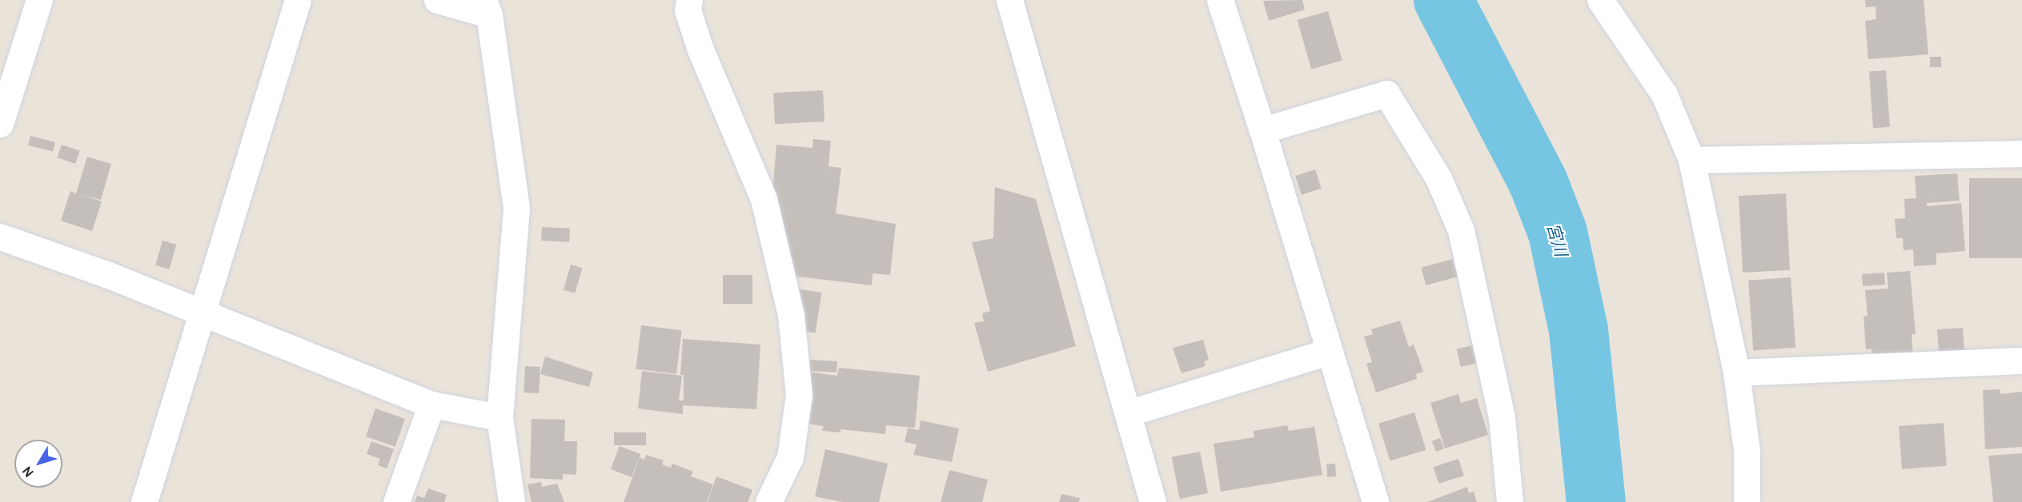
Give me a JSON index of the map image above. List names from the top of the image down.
{
  "water": ["宮川"],
  "north": "bottom left"
}
